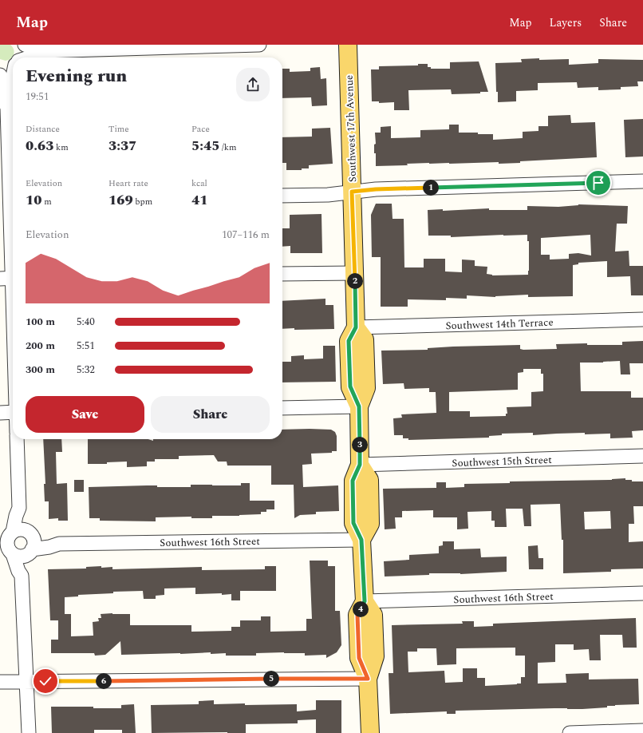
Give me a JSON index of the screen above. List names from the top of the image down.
{
  "streets": {
    "main road": ["Southwest 17th Avenue"],
    "street": ["Southwest 14th Terrace", "Southwest 15th Street", "Southwest 16th Street"]
  },
  "crossings": [
    ["Southwest 17th Avenue", "Southwest 14th Terrace"],
    ["Southwest 17th Avenue", "Southwest 15th Street"],
    ["Southwest 17th Avenue", "Southwest 16th Street"]
  ],
  "page": {
    "header": "Map",
    "nav": ["Map", "Layers", "Share"],
    "heading": ["Evening run", "19:51"],
    "stats": [
      ["Distance", "0.63 km"],
      ["Time", "3:37"],
      ["Pace", "5:45 /km"],
      ["Elevation", "10 m"],
      ["Heart rate", "169 bpm"],
      ["kcal", "41"]
    ],
    "pins": [
      "1",
      "2",
      "3",
      "4",
      "5",
      "6"
    ],
    "chart": ["Elevation", "107–116 m"],
    "list": [
      {
        "name": "100 m",
        "note": "5:40"
      },
      {
        "name": "200 m",
        "note": "5:51"
      },
      {
        "name": "300 m",
        "note": "5:32"
      }
    ],
    "buttons": ["Save", "Share"]
  }
}
